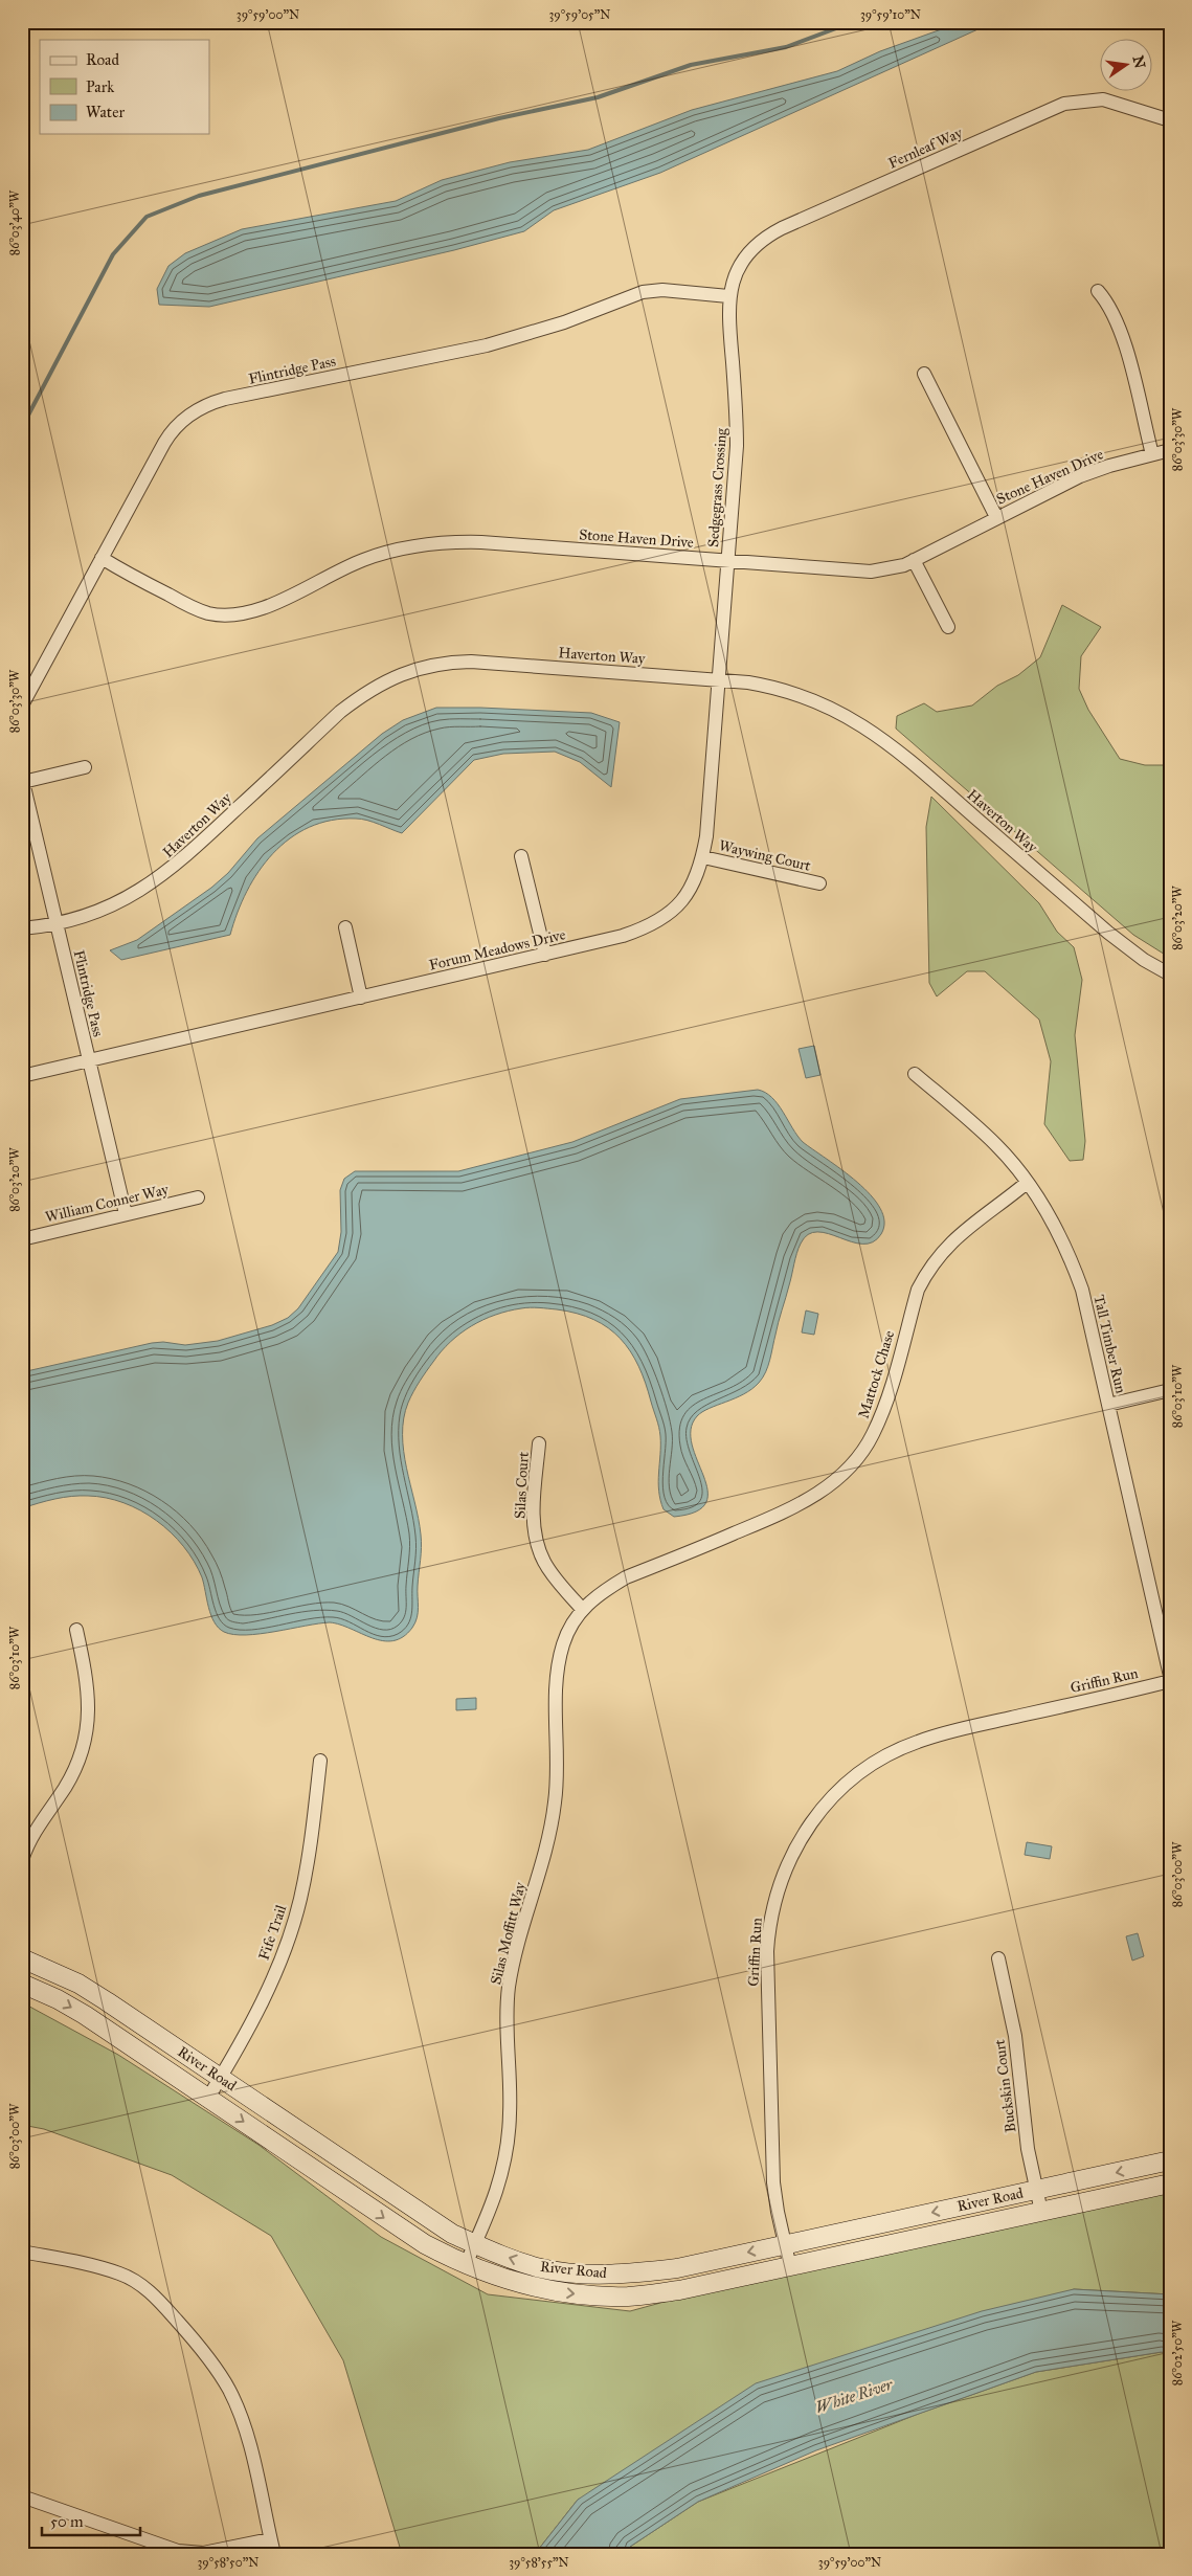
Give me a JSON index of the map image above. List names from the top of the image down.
{
  "streets": {
    "main road": ["River Road"],
    "street": [
      "Fernleaf Way",
      "Flintridge Pass",
      "Stone Haven Drive",
      "Sedgegrass Crossing",
      "Haverton Way",
      "Waywing Court",
      "Forum Meadows Drive",
      "William Conner Way",
      "Tall Timber Run",
      "Mattock Chase",
      "Silas Court",
      "Griffin Run",
      "Fife Trail",
      "Silas Moffitt Way",
      "Buckskin Court"
    ]
  },
  "crossings": [
    ["Fernleaf Way", "Flintridge Pass"],
    ["Fernleaf Way", "Sedgegrass Crossing"],
    ["Flintridge Pass", "Stone Haven Drive"],
    ["Flintridge Pass", "Sedgegrass Crossing"],
    ["Flintridge Pass", "Haverton Way"],
    ["Flintridge Pass", "Forum Meadows Drive"],
    ["Flintridge Pass", "William Conner Way"],
    ["Stone Haven Drive", "Sedgegrass Crossing"],
    ["Sedgegrass Crossing", "Haverton Way"],
    ["Sedgegrass Crossing", "Forum Meadows Drive"],
    ["Haverton Way", "Forum Meadows Drive"],
    ["Waywing Court", "Forum Meadows Drive"],
    ["Tall Timber Run", "Mattock Chase"],
    ["Mattock Chase", "Silas Court"],
    ["Mattock Chase", "Silas Moffitt Way"],
    ["Silas Court", "Silas Moffitt Way"],
    ["Griffin Run", "River Road"],
    ["Fife Trail", "River Road"],
    ["Silas Moffitt Way", "River Road"],
    ["River Road", "Buckskin Court"]
  ],
  "water": ["White River"],
  "legend": ["Road", "Park", "Water"],
  "scale_bar": "50 m",
  "north": "right",
  "coordinates": [
    "39°59'00\"N",
    "39°59'05\"N",
    "39°59'10\"N",
    "86°03'40\"W",
    "86°03'30\"W",
    "86°03'20\"W",
    "86°03'10\"W",
    "86°03'00\"W",
    "86°02'50\"W",
    "39°58'50\"N",
    "39°58'55\"N"
  ]
}
